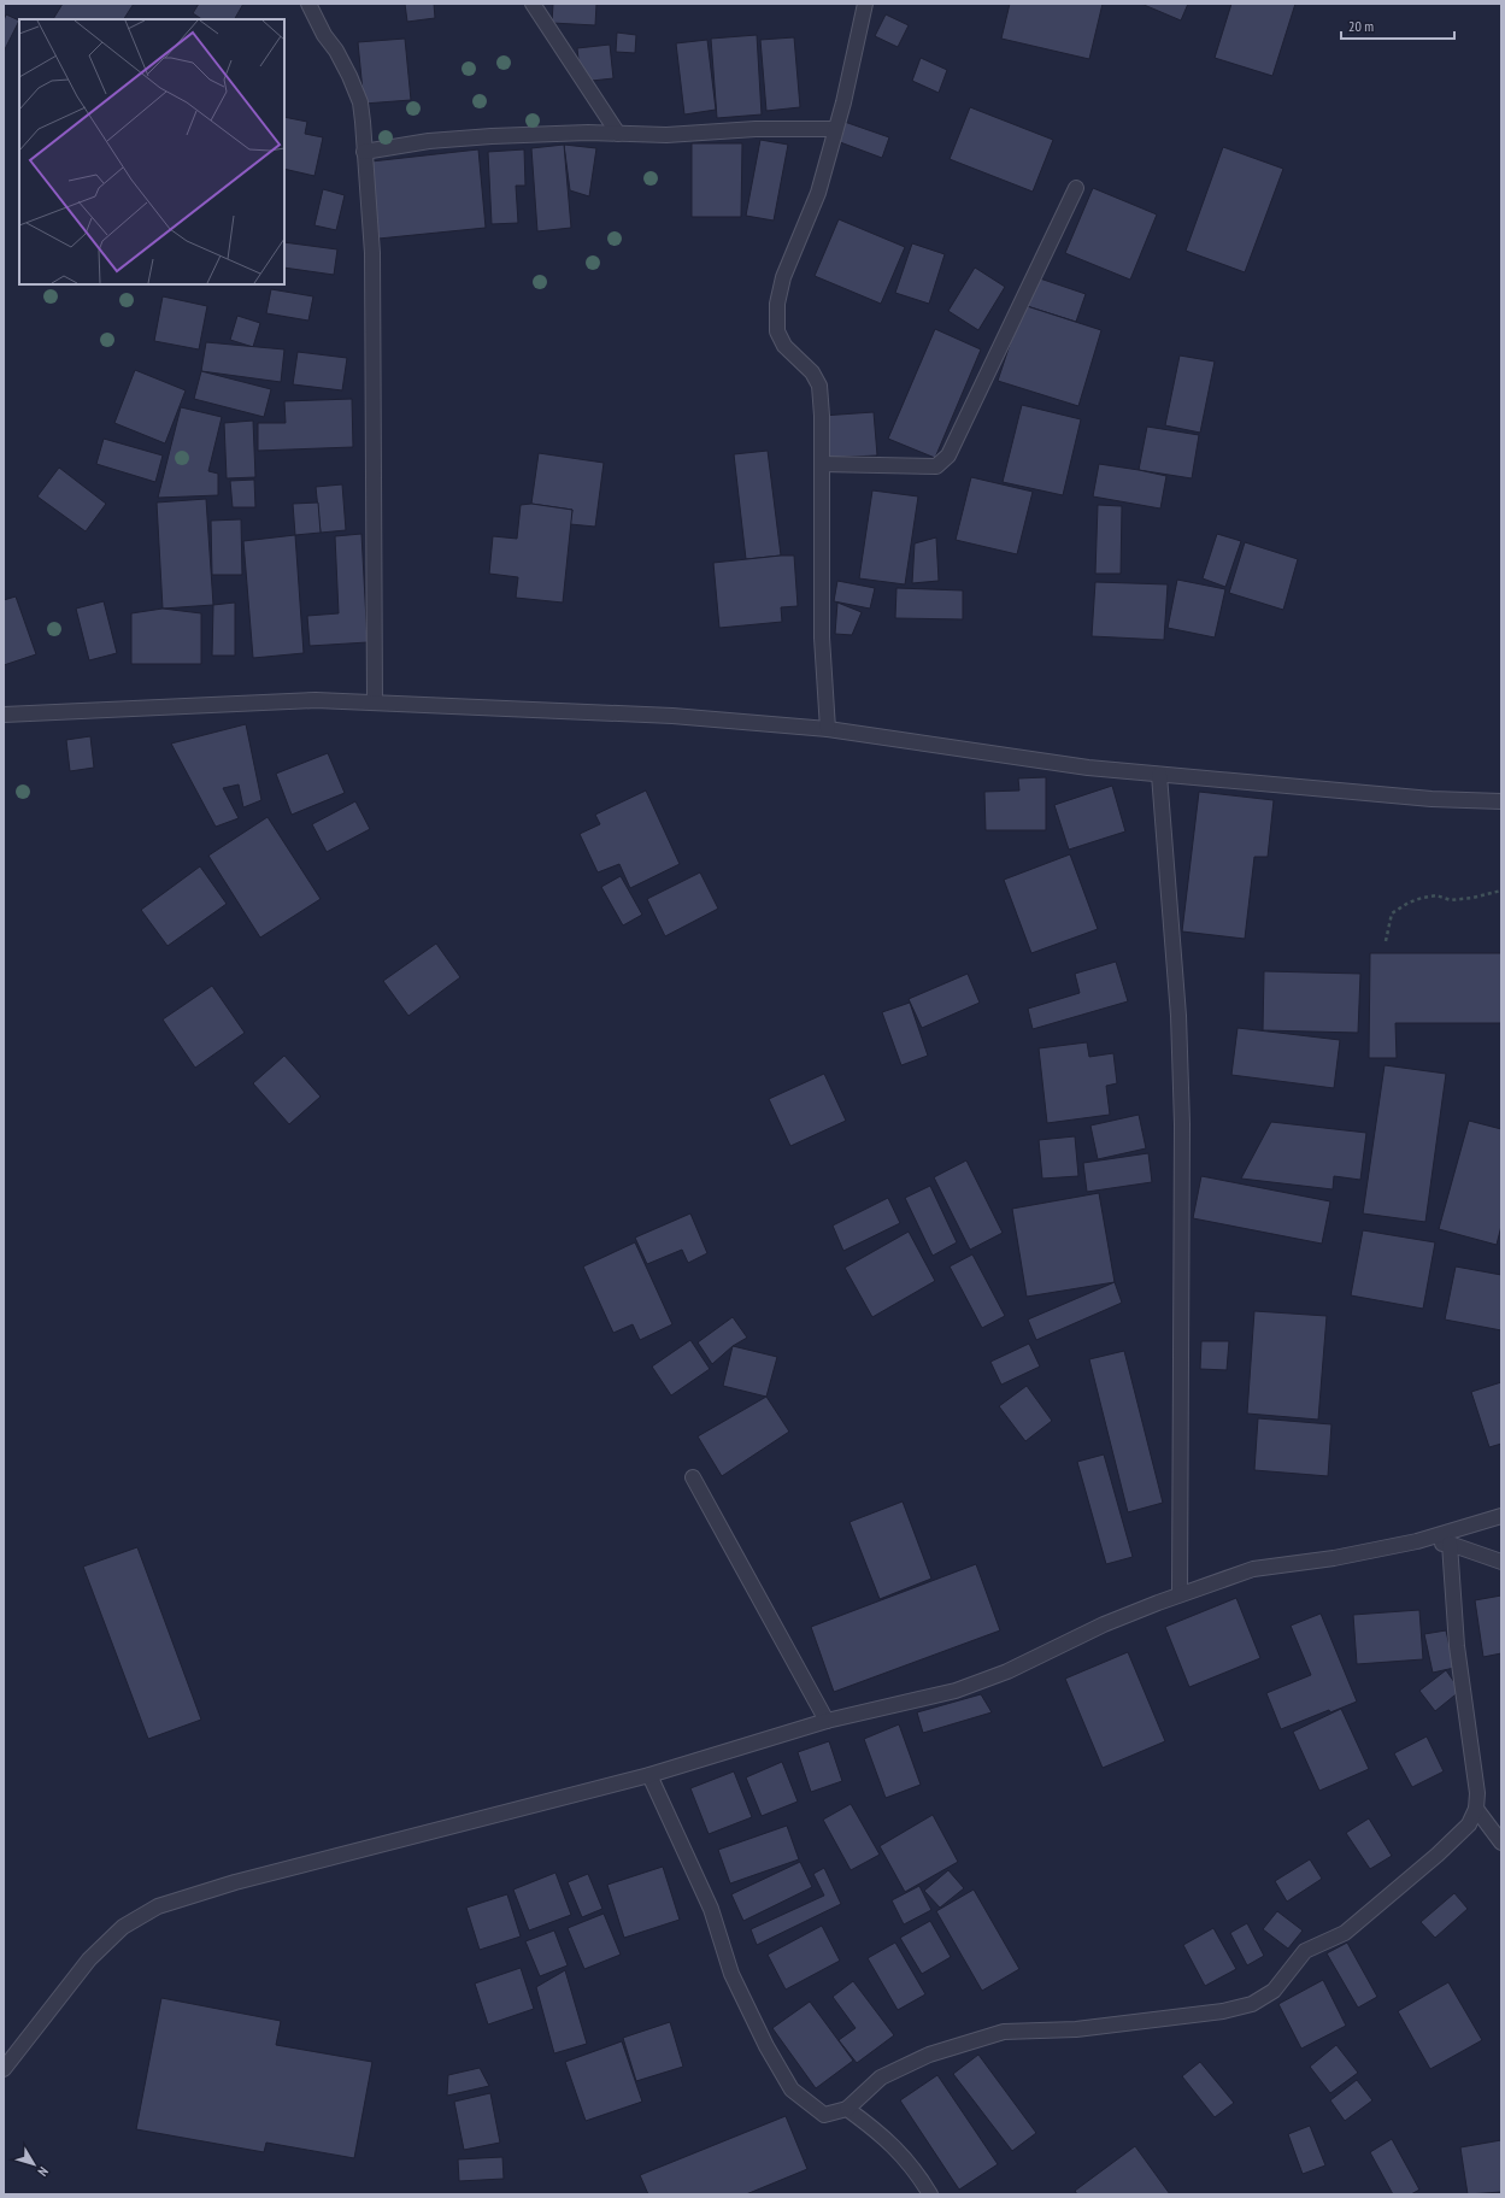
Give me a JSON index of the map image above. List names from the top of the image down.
{
  "scale_bar": "20 m",
  "north": "bottom right"
}
